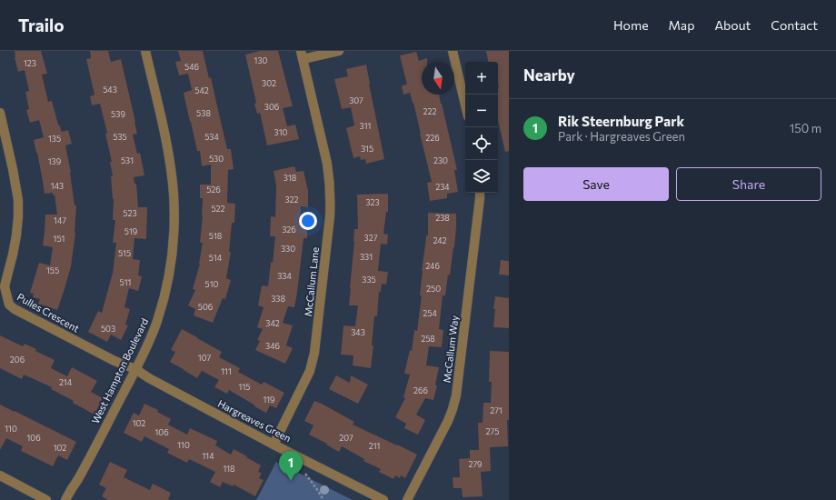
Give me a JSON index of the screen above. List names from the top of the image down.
{
  "streets": {
    "street": [
      "McCallum Lane",
      "Pulles Crescent",
      "McCallum Way",
      "West Hampton Boulevard",
      "Hargreaves Green"
    ]
  },
  "crossings": [
    ["McCallum Lane", "Hargreaves Green"],
    ["Pulles Crescent", "West Hampton Boulevard"],
    ["Pulles Crescent", "Hargreaves Green"],
    ["West Hampton Boulevard", "Hargreaves Green"]
  ],
  "house_numbers": [
    "130",
    "123",
    "546",
    "302",
    "543",
    "542",
    "307",
    "306",
    "222",
    "538",
    "539",
    "311",
    "310",
    "535",
    "534",
    "226",
    "135",
    "315",
    "530",
    "531",
    "230",
    "139",
    "318",
    "143",
    "234",
    "526",
    "322",
    "323",
    "522",
    "523",
    "238",
    "147",
    "326",
    "519",
    "518",
    "327",
    "151",
    "242",
    "330",
    "515",
    "331",
    "514",
    "246",
    "155",
    "334",
    "335",
    "511",
    "510",
    "250",
    "338",
    "506",
    "254",
    "342",
    "503",
    "343",
    "258",
    "346",
    "107",
    "206",
    "111",
    "214",
    "115",
    "266",
    "119",
    "271",
    "102",
    "110",
    "275",
    "106",
    "106",
    "207",
    "110",
    "211",
    "102",
    "114",
    "279",
    "118"
  ],
  "north": "bottom",
  "page": {
    "header": "Trailo",
    "nav": [
      "Home",
      "Map",
      "About",
      "Contact"
    ],
    "heading": "Nearby",
    "map_buttons": ["+", "−"],
    "list": [
      {
        "mark": "1",
        "name": "Rik Steernburg Park",
        "note": "Park · Hargreaves Green",
        "value": "150 m"
      }
    ],
    "buttons": ["Save", "Share"],
    "pins": "1"
  }
}
